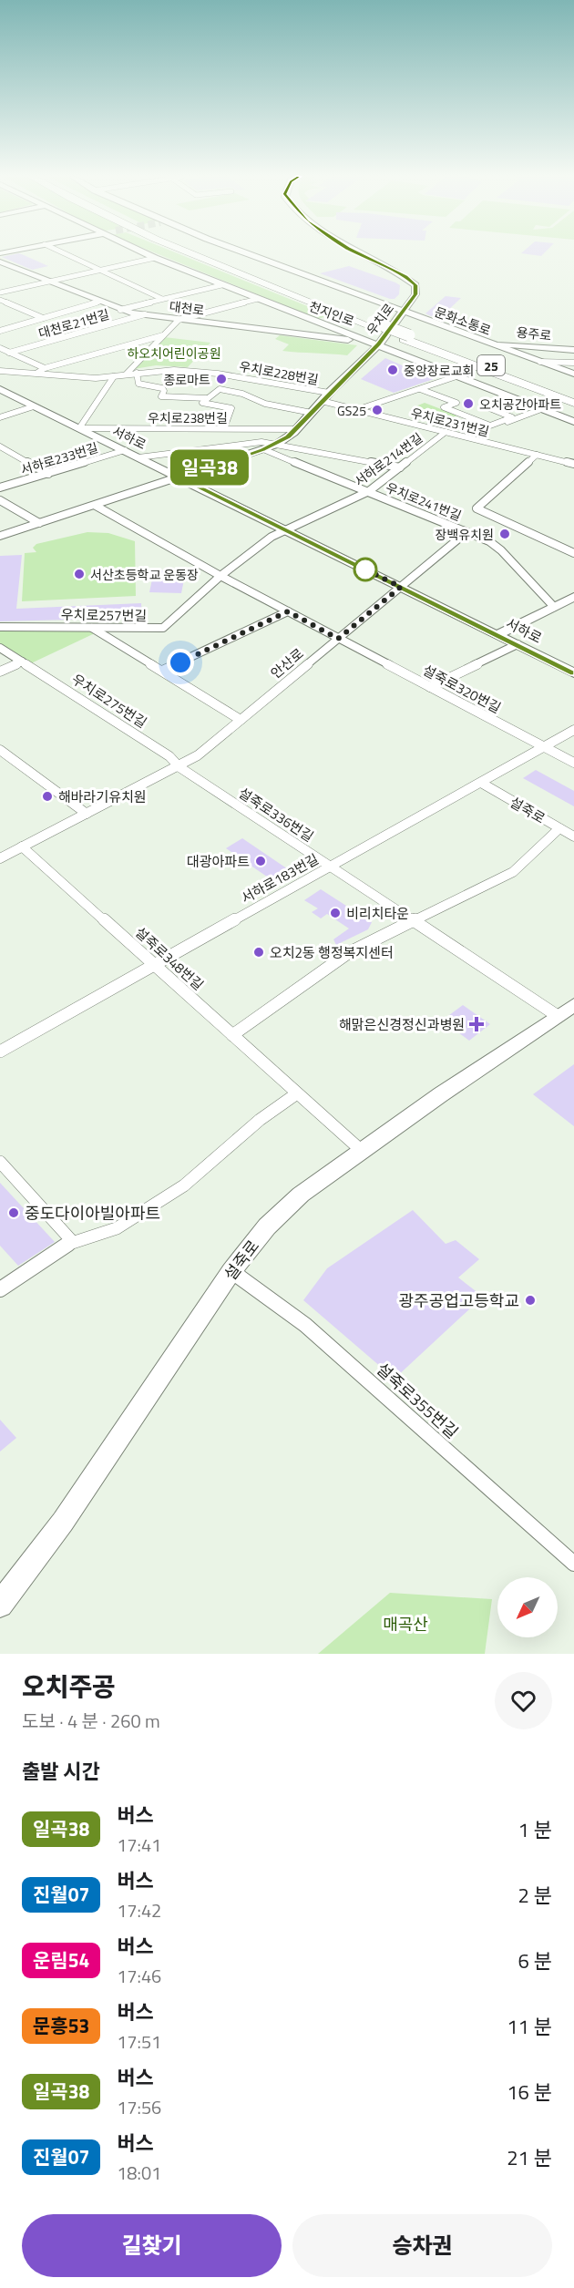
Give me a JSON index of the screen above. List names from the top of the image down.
{
  "streets": {
    "highway": ["25"],
    "street": [
      "대천로",
      "천지인로",
      "우치로",
      "문화소통로",
      "대천로21번길",
      "용주로",
      "우치로228번길",
      "우치로238번길",
      "우치로231번길",
      "서하로",
      "서하로233번길",
      "서하로214번길",
      "우치로241번길",
      "우치로257번길",
      "안산로",
      "설죽로320번길",
      "우치로275번길",
      "설죽로",
      "설죽로336번길",
      "서하로183번길",
      "설죽로348번길",
      "설죽로355번길"
    ]
  },
  "crossings": [
    ["대천로", "천지인로"],
    ["대천로", "우치로"],
    ["대천로", "대천로21번길"],
    ["천지인로", "우치로"],
    ["우치로", "문화소통로"],
    ["우치로", "우치로228번길"],
    ["우치로", "우치로238번길"],
    ["우치로", "우치로231번길"],
    ["우치로", "서하로"],
    ["우치로", "우치로241번길"],
    ["문화소통로", "용주로"],
    ["우치로238번길", "서하로"],
    ["우치로231번길", "서하로214번길"],
    ["서하로", "서하로233번길"],
    ["서하로", "서하로214번길"],
    ["서하로", "안산로"],
    ["서하로214번길", "우치로241번길"],
    ["안산로", "설죽로320번길"],
    ["안산로", "우치로275번길"],
    ["안산로", "설죽로336번길"],
    ["안산로", "설죽로348번길"],
    ["설죽로320번길", "서하로183번길"],
    ["우치로275번길", "설죽로336번길"],
    ["설죽로", "설죽로336번길"],
    ["설죽로", "서하로183번길"],
    ["설죽로", "설죽로348번길"],
    ["설죽로", "설죽로355번길"],
    ["설죽로336번길", "서하로183번길"],
    ["서하로183번길", "설죽로348번길"]
  ],
  "parks": ["하오치어린이공원", "매곡산"],
  "places": {
    "other": [
      "중앙장로교회",
      "종로마트",
      "오치공간아파트",
      "GS25",
      "장백유치원",
      "서산초등학교 운동장",
      "해바라기유치원",
      "대광아파트",
      "비리치타운",
      "오치2동 행정복지센터",
      "중도다이아빌아파트",
      "광주공업고등학교"
    ],
    "health": ["해맑은신경정신과병원"]
  },
  "lines": ["bus line 일곡38"],
  "north": "bottom left",
  "page": {
    "on_map": "일곡38",
    "heading": [
      ["오치주공", "도보 · 4 분 · 260 m"],
      "출발 시간"
    ],
    "list": [
      {
        "mark": "일곡38",
        "name": "버스",
        "note": "17:41",
        "value": "1 분"
      },
      {
        "mark": "진월07",
        "name": "버스",
        "note": "17:42",
        "value": "2 분"
      },
      {
        "mark": "운림54",
        "name": "버스",
        "note": "17:46",
        "value": "6 분"
      },
      {
        "mark": "문흥53",
        "name": "버스",
        "note": "17:51",
        "value": "11 분"
      },
      {
        "mark": "일곡38",
        "name": "버스",
        "note": "17:56",
        "value": "16 분"
      },
      {
        "mark": "진월07",
        "name": "버스",
        "note": "18:01",
        "value": "21 분"
      }
    ],
    "buttons": ["길찾기", "승차권"]
  }
}
